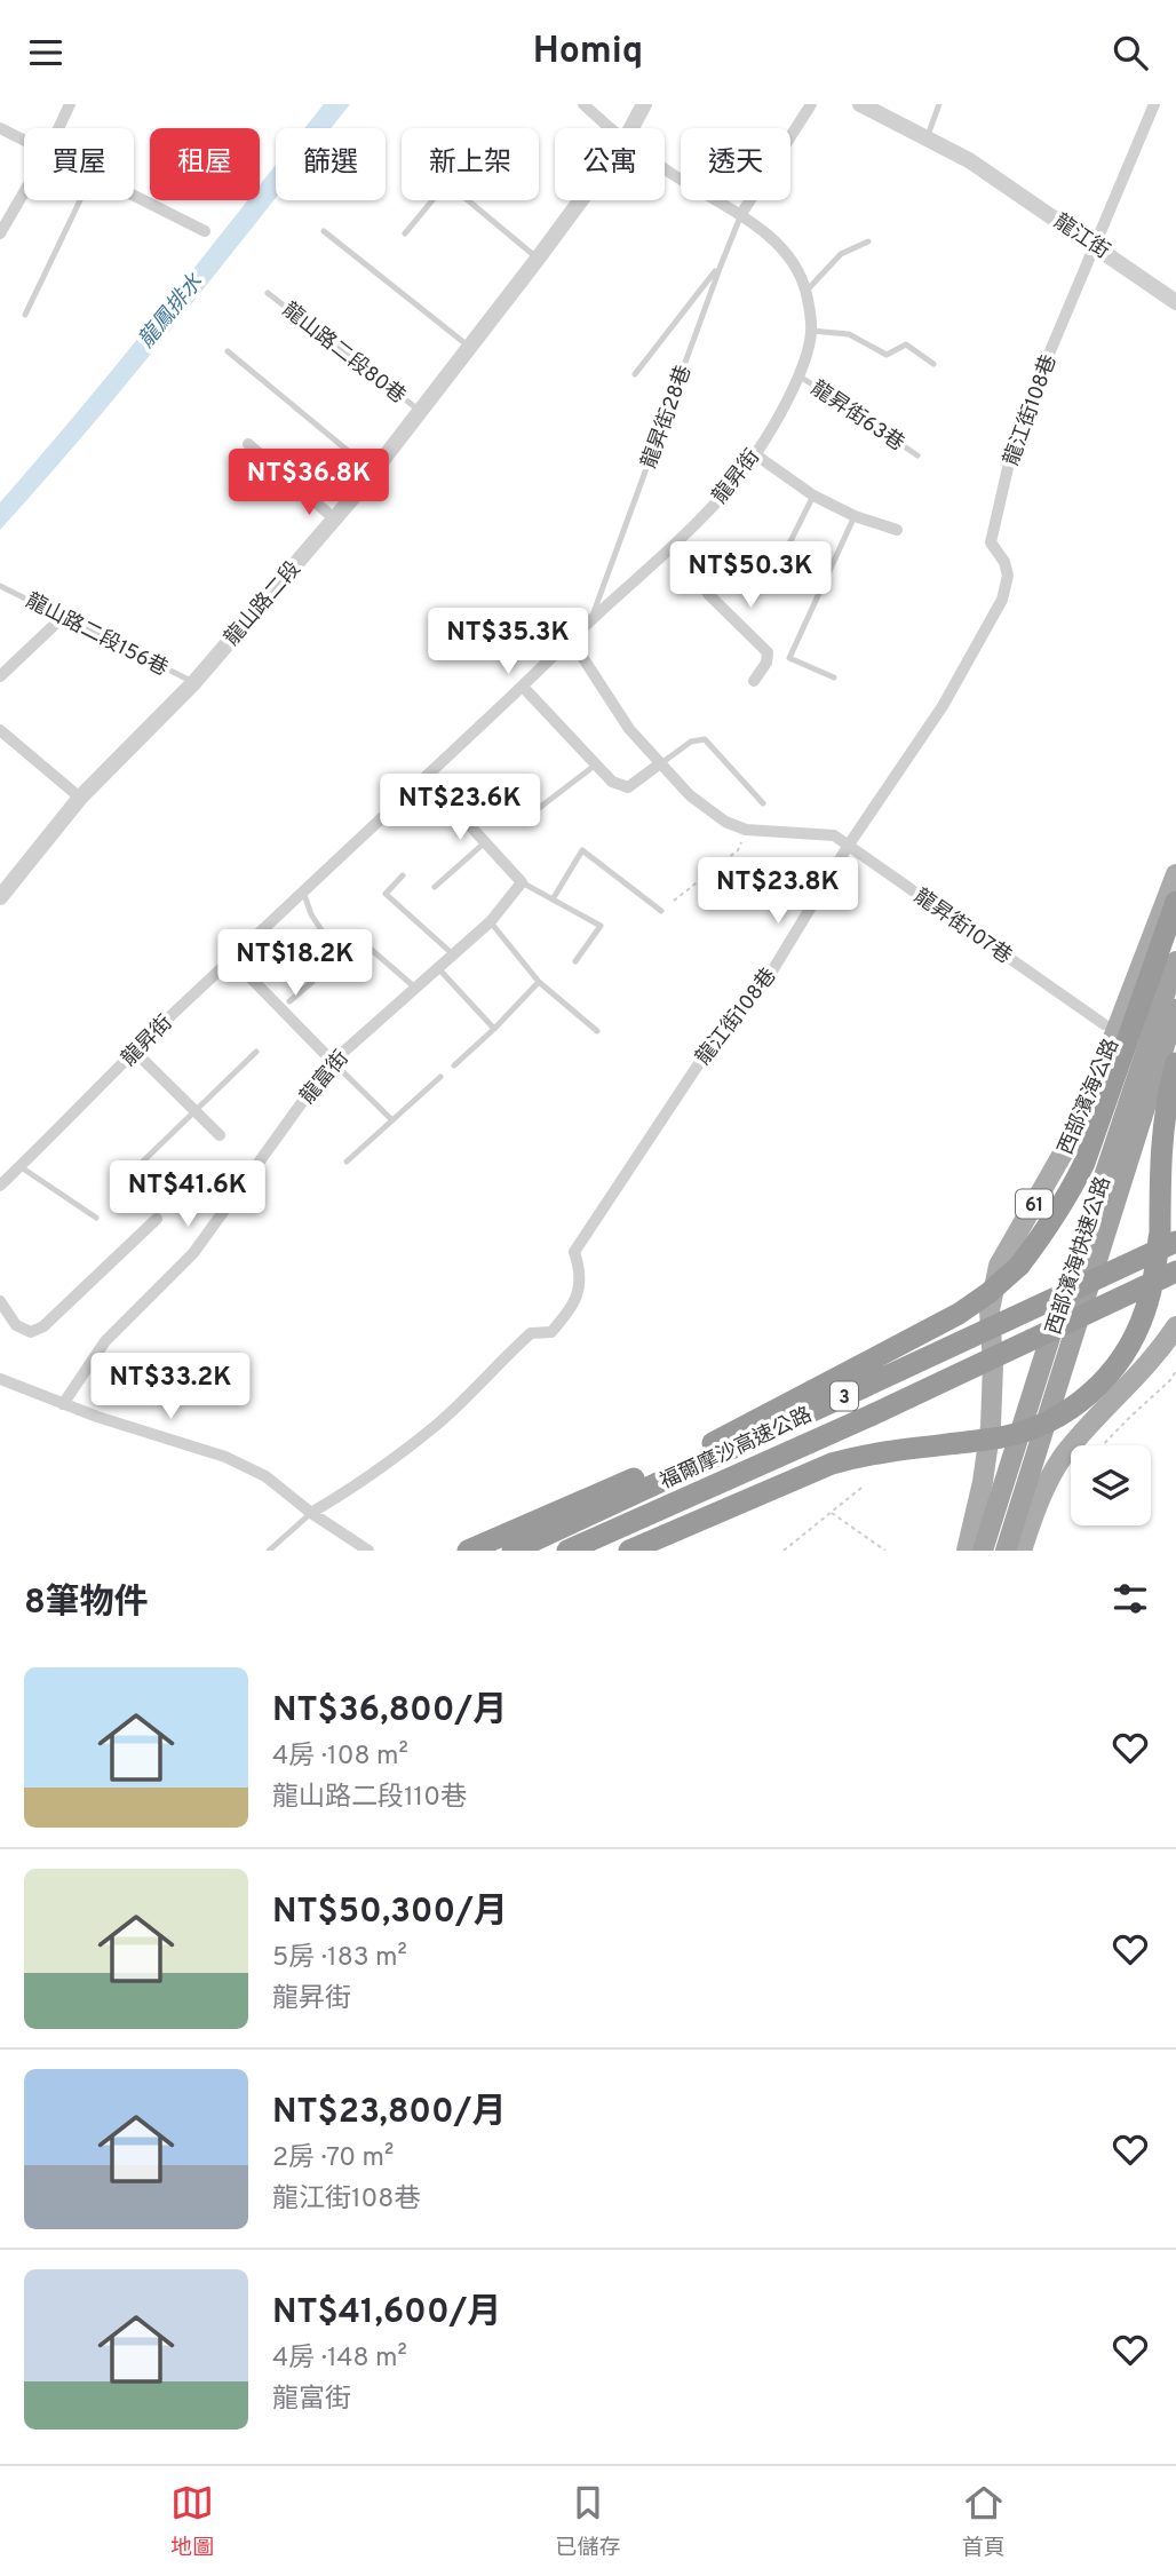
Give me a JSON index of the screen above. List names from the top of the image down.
{
  "streets": {
    "highway": ["西部濱海快速公路", "3", "福爾摩沙高速公路"],
    "main road": ["西部濱海公路", "61"],
    "street": [
      "龍江街",
      "龍江街108巷",
      "龍昇街",
      "龍山路二段",
      "龍昇街107巷",
      "龍富街"
    ],
    "lane": [
      "龍山路二段80巷",
      "龍昇街63巷",
      "龍昇街28巷",
      "龍山路二段156巷"
    ]
  },
  "crossings": [
    ["龍江街", "龍江街108巷"],
    ["龍山路二段80巷", "龍山路二段"],
    ["龍江街108巷", "龍昇街107巷"],
    ["龍昇街63巷", "龍昇街"],
    ["龍昇街28巷", "龍昇街"],
    ["龍昇街", "龍昇街107巷"],
    ["龍山路二段", "龍山路二段156巷"]
  ],
  "water": ["龍鳳排水"],
  "page": {
    "header": "Homiq",
    "chip": [
      "買屋",
      "租屋",
      "篩選",
      "新上架",
      "公寓",
      "透天"
    ],
    "price": [
      "NT$36.8K",
      "NT$50.3K",
      "NT$35.3K",
      "NT$23.6K",
      "NT$23.8K",
      "NT$18.2K",
      "NT$41.6K",
      "NT$33.2K"
    ],
    "heading": "8筆物件",
    "list": [
      {
        "name": "NT$36,800/月",
        "note": "4房 · 108 m² · 龍山路二段110巷"
      },
      {
        "name": "NT$50,300/月",
        "note": "5房 · 183 m² · 龍昇街"
      },
      {
        "name": "NT$23,800/月",
        "note": "2房 · 70 m² · 龍江街108巷"
      },
      {
        "name": "NT$41,600/月",
        "note": "4房 · 148 m² · 龍富街"
      }
    ],
    "tabs": ["地圖", "已儲存", "首頁"]
  }
}
